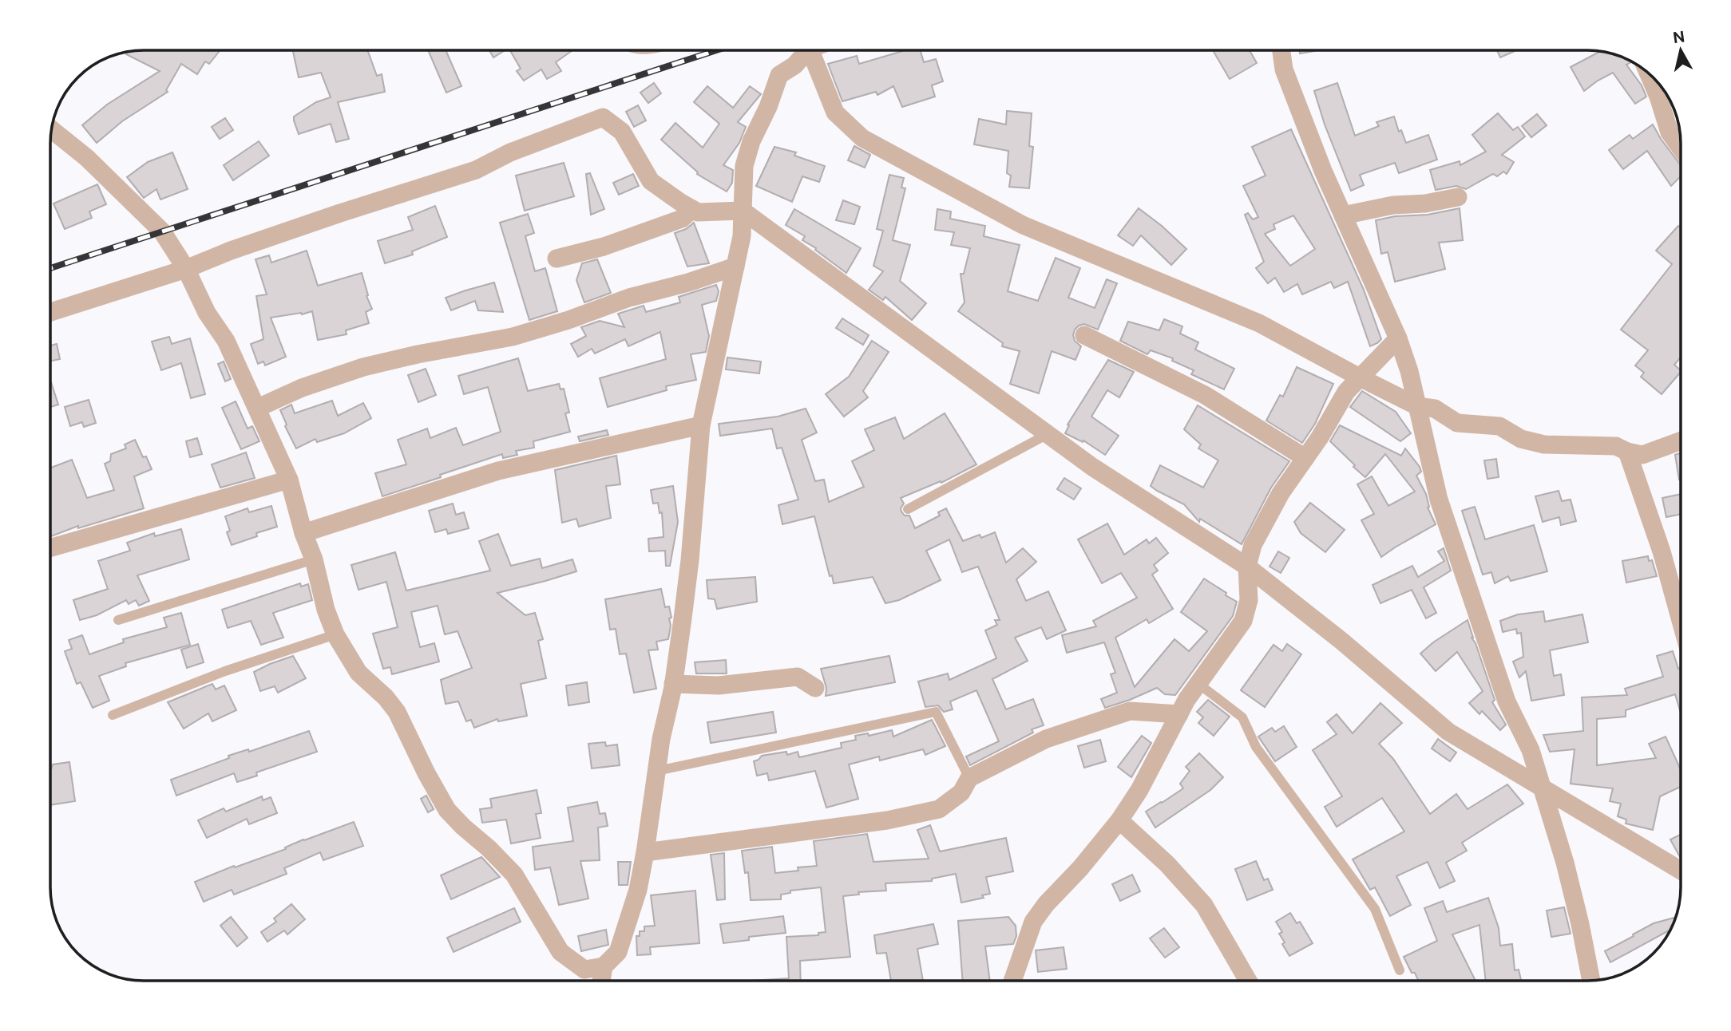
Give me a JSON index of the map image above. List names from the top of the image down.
{
  "north": "top"
}
